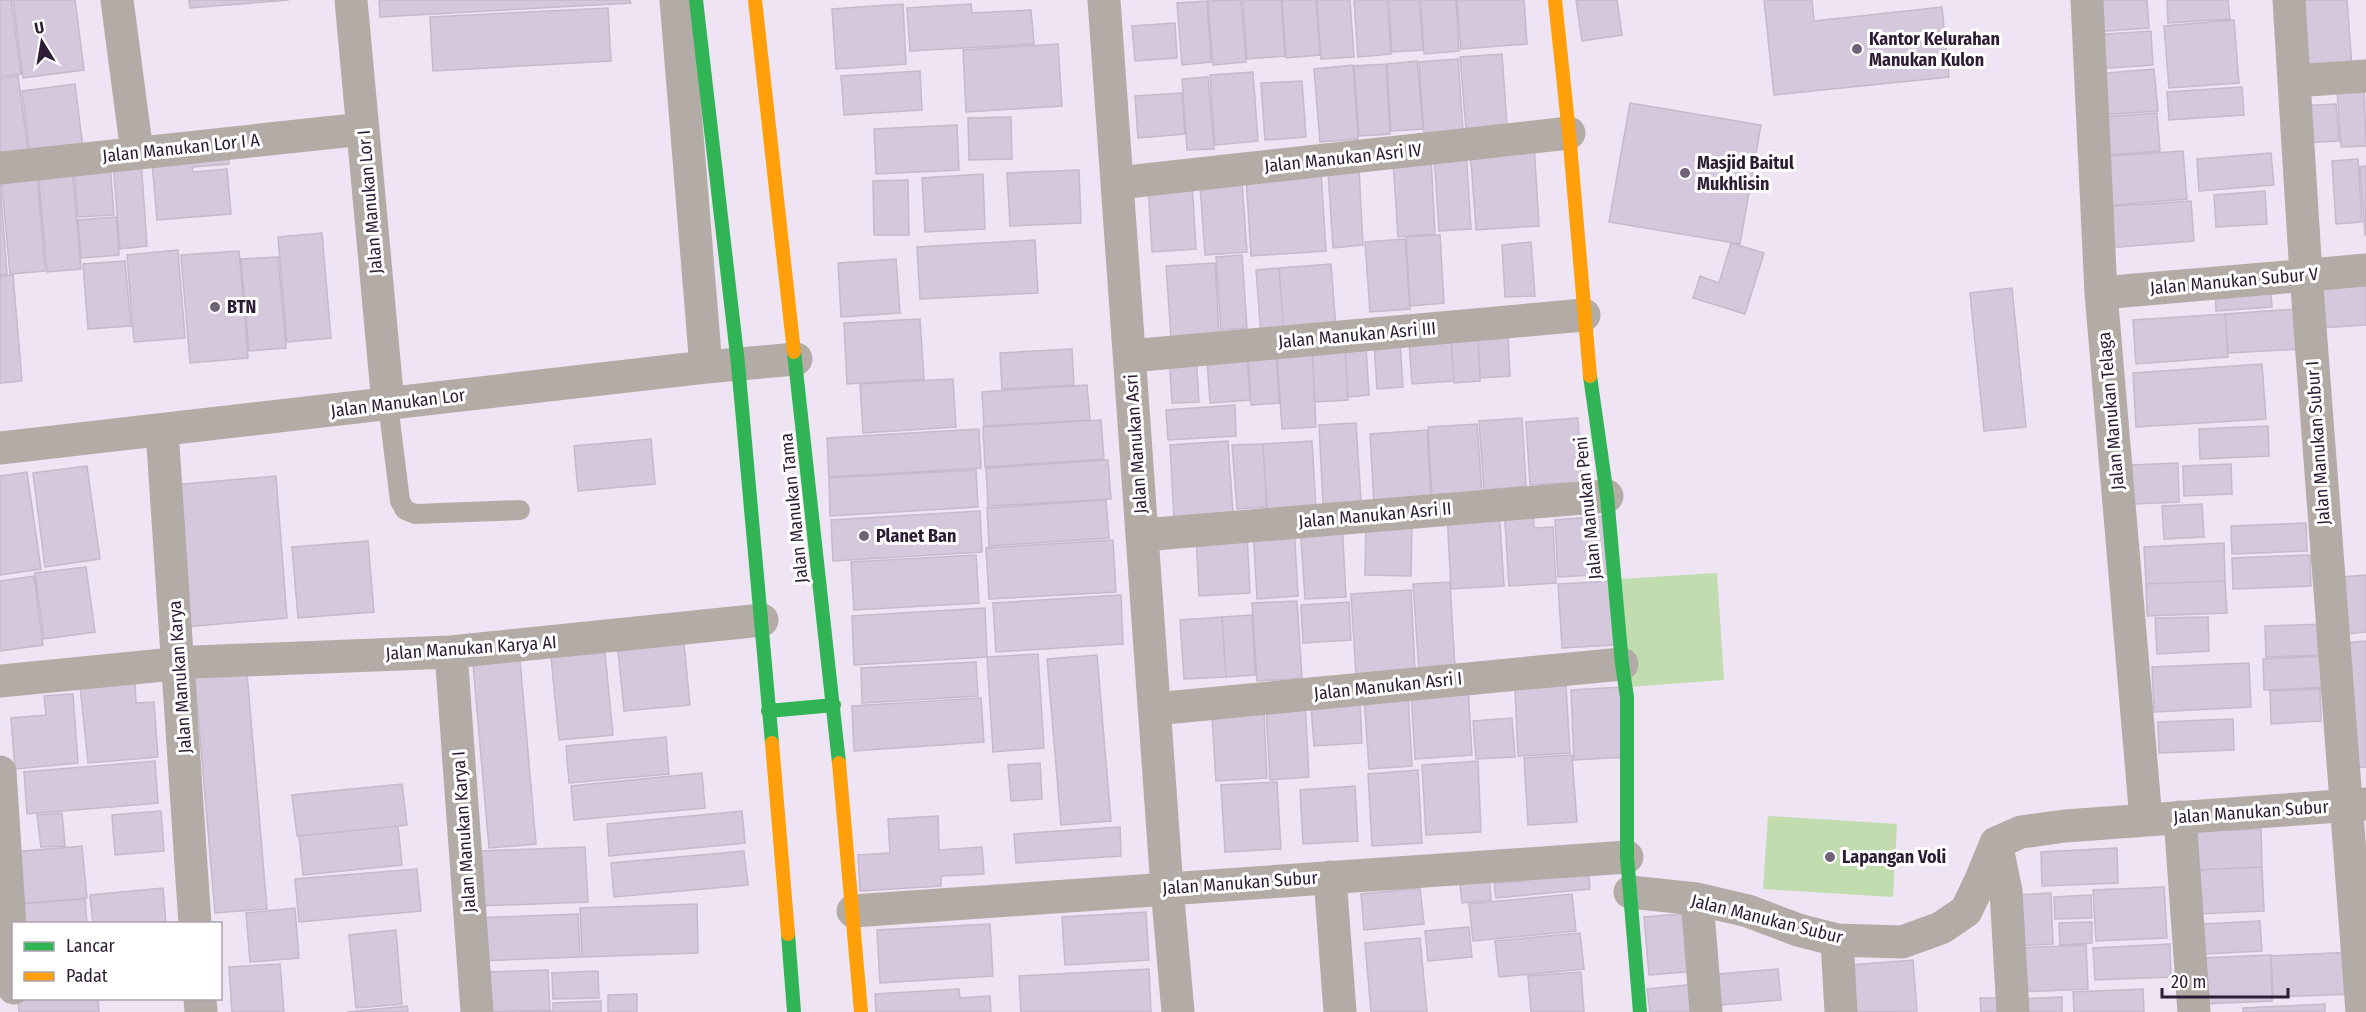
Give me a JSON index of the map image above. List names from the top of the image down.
{
  "streets": {
    "street": [
      "Jalan Manukan Lor I A",
      "Jalan Manukan Asri IV",
      "Jalan Manukan Lor I",
      "Jalan Manukan Subur V",
      "Jalan Manukan Asri III",
      "Jalan Manukan Lor",
      "Jalan Manukan Telaga",
      "Jalan Manukan Subur I",
      "Jalan Manukan Asri",
      "Jalan Manukan Tama",
      "Jalan Manukan Peni",
      "Jalan Manukan Asri II",
      "Jalan Manukan Karya AI",
      "Jalan Manukan Karya",
      "Jalan Manukan Asri I",
      "Jalan Manukan Subur",
      "Jalan Manukan Karya I"
    ]
  },
  "crossings": [
    ["Jalan Manukan Lor I A", "Jalan Manukan Lor I"],
    ["Jalan Manukan Asri IV", "Jalan Manukan Asri"],
    ["Jalan Manukan Asri IV", "Jalan Manukan Peni"],
    ["Jalan Manukan Lor I", "Jalan Manukan Lor"],
    ["Jalan Manukan Subur V", "Jalan Manukan Telaga"],
    ["Jalan Manukan Subur V", "Jalan Manukan Subur I"],
    ["Jalan Manukan Asri III", "Jalan Manukan Asri"],
    ["Jalan Manukan Asri III", "Jalan Manukan Peni"],
    ["Jalan Manukan Lor", "Jalan Manukan Tama"],
    ["Jalan Manukan Lor", "Jalan Manukan Karya"],
    ["Jalan Manukan Telaga", "Jalan Manukan Subur"],
    ["Jalan Manukan Subur I", "Jalan Manukan Subur"],
    ["Jalan Manukan Asri", "Jalan Manukan Asri II"],
    ["Jalan Manukan Asri", "Jalan Manukan Asri I"],
    ["Jalan Manukan Asri", "Jalan Manukan Subur"],
    ["Jalan Manukan Tama", "Jalan Manukan Subur"],
    ["Jalan Manukan Peni", "Jalan Manukan Asri II"],
    ["Jalan Manukan Peni", "Jalan Manukan Asri I"],
    ["Jalan Manukan Peni", "Jalan Manukan Subur"],
    ["Jalan Manukan Karya AI", "Jalan Manukan Karya"],
    ["Jalan Manukan Karya AI", "Jalan Manukan Karya I"]
  ],
  "places": [
    "Kantor Kelurahan Manukan Kulon",
    "Masjid Baitul Mukhlisin",
    "BTN",
    "Planet Ban",
    "Lapangan Voli"
  ],
  "legend": ["Lancar", "Padat"],
  "scale_bar": "20 m",
  "north": "top"
}
